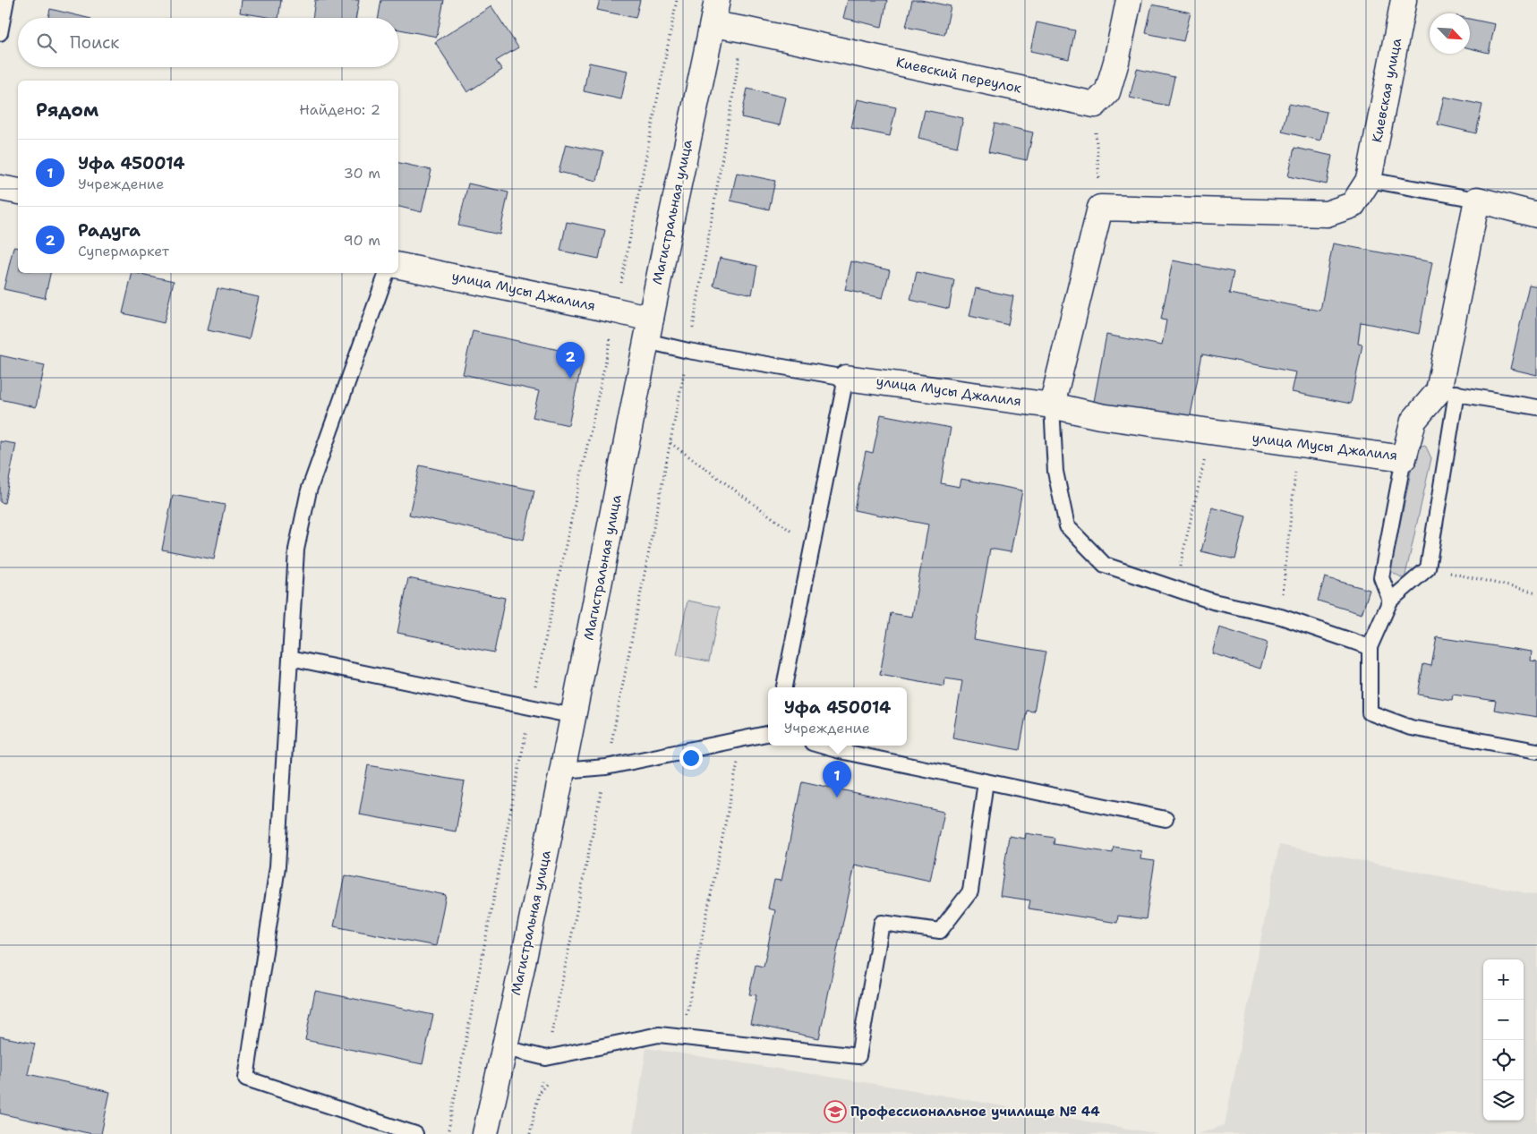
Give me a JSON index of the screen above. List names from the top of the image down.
{
  "streets": {
    "street": [
      "Киевский переулок",
      "Киевская улица",
      "Магистральная улица",
      "улица Мусы Джалиля"
    ]
  },
  "crossings": [
    ["Киевский переулок", "Магистральная улица"],
    ["Магистральная улица", "улица Мусы Джалиля"]
  ],
  "places": {
    "school or university": ["Профессиональное училище № 44"]
  },
  "north": "bottom right",
  "page": {
    "search": "Поиск",
    "heading": ["Рядом", "Найдено: 2"],
    "list": [
      {
        "mark": "1",
        "name": "Уфа 450014",
        "note": "Учреждение",
        "value": "30 m"
      },
      {
        "mark": "2",
        "name": "Радуга",
        "note": "Супермаркет",
        "value": "90 m"
      }
    ],
    "pins": ["2", "1"],
    "popup": ["Уфа 450014", "Учреждение"],
    "map_buttons": ["+", "−"]
  }
}
